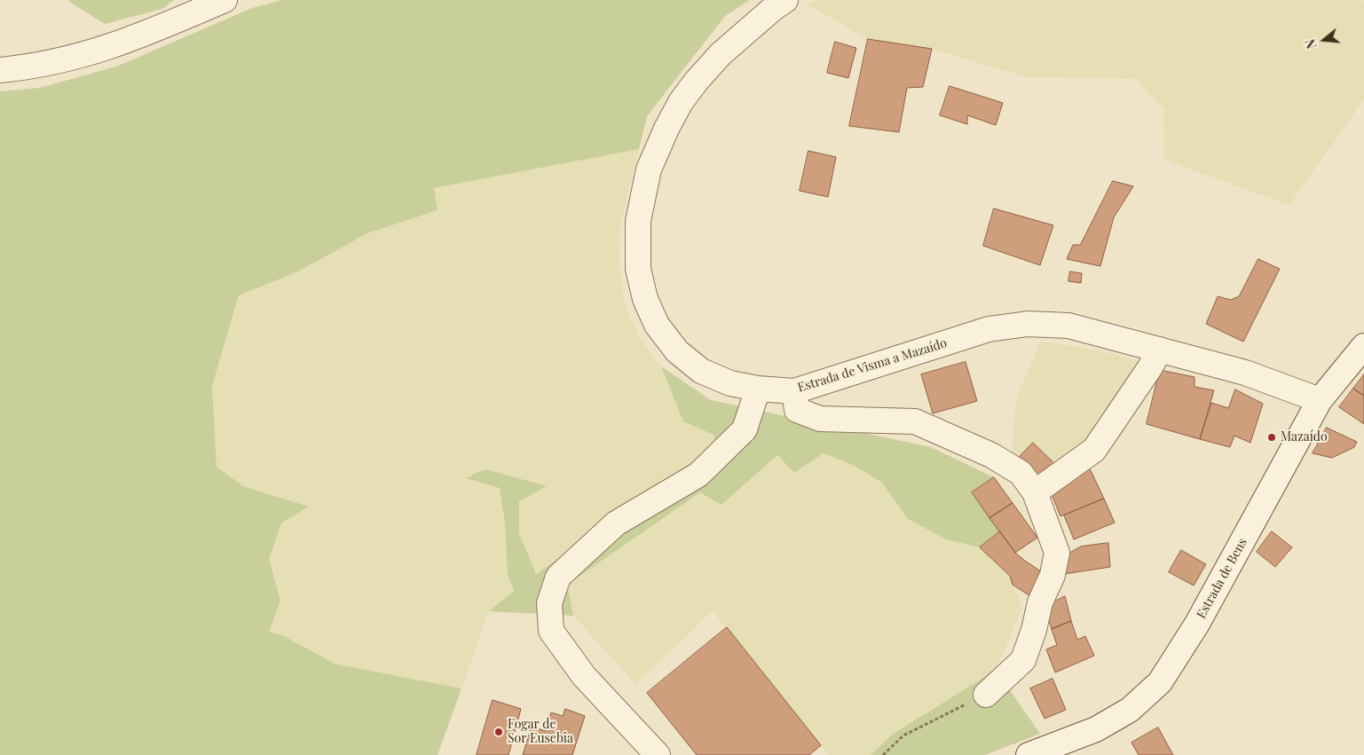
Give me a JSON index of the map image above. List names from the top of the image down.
{
  "streets": {
    "street": ["Estrada de Visma a Mazaído", "Estrada de Bens"]
  },
  "crossings": [
    ["Estrada de Visma a Mazaído", "Estrada de Bens"]
  ],
  "places": ["Mazaído", "Fogar de Sor Eusebia"],
  "north": "left"
}
